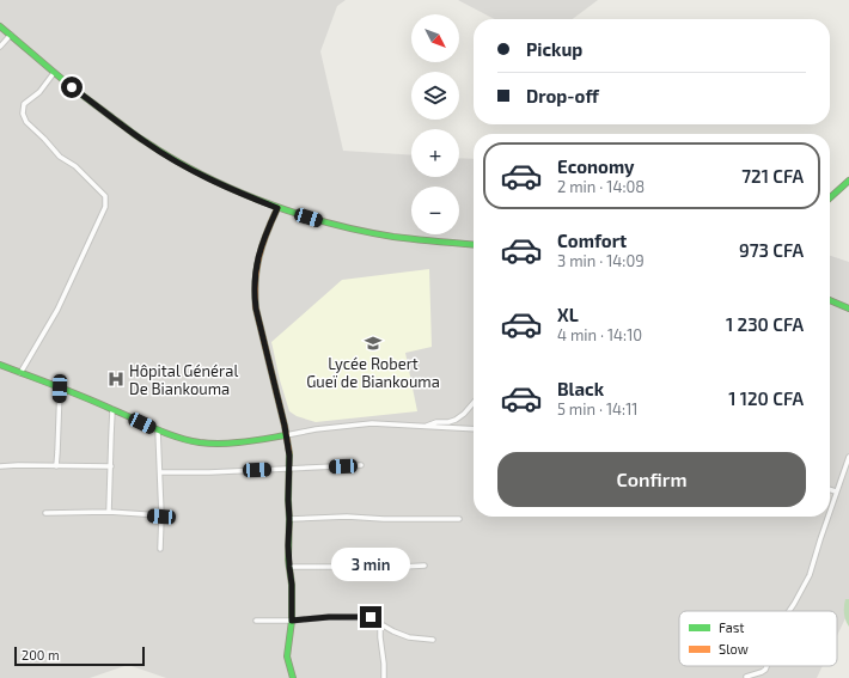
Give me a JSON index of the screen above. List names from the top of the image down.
{
  "places": {
    "school or university": ["Lycée Robert Gueï de Biankouma"],
    "hospital": ["Hôpital Général De Biankouma"]
  },
  "legend": ["Fast", "Slow"],
  "scale_bar": "200 m",
  "north": "bottom right",
  "page": {
    "map_buttons": ["+", "−"],
    "banner": ["Pickup", "Drop-off"],
    "list": [
      {
        "name": "Economy",
        "note": "2 min · 14:08",
        "value": "721 CFA"
      },
      {
        "name": "Comfort",
        "note": "3 min · 14:09",
        "value": "973 CFA"
      },
      {
        "name": "XL",
        "note": "4 min · 14:10",
        "value": "1 230 CFA"
      },
      {
        "name": "Black",
        "note": "5 min · 14:11",
        "value": "1 120 CFA"
      }
    ],
    "buttons": "Confirm",
    "bubble": "3 min",
    "scale": "200 m"
  }
}
